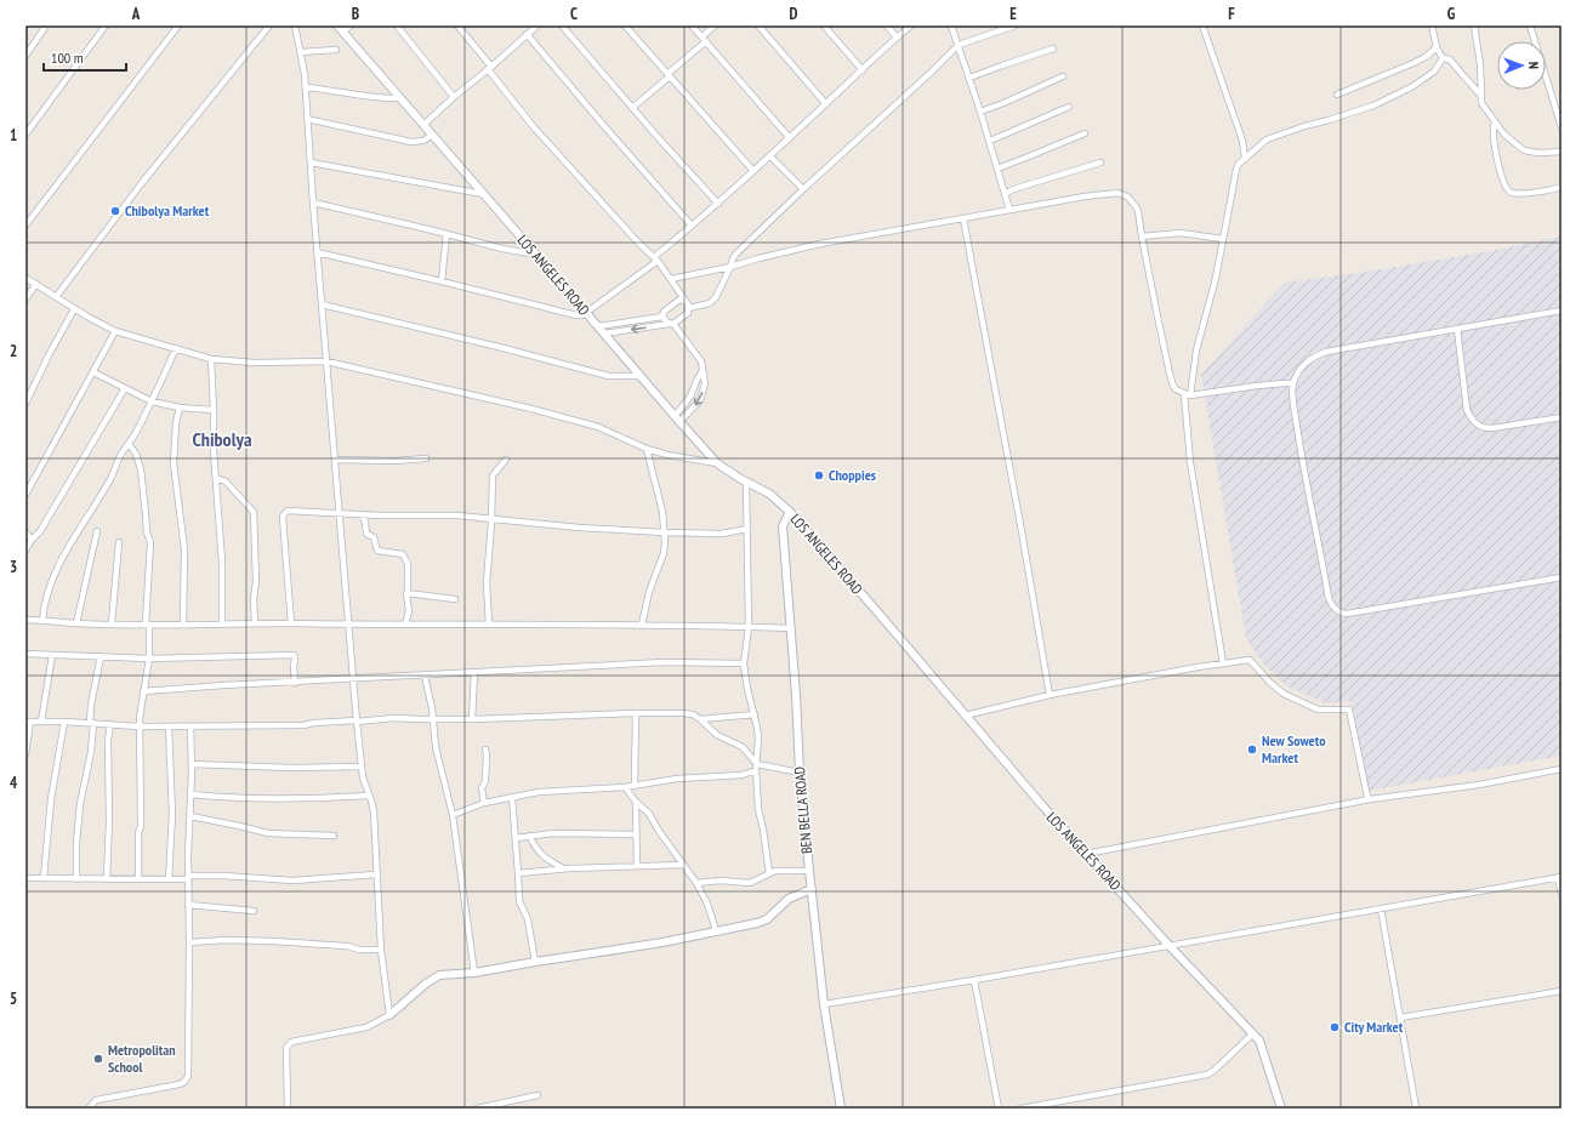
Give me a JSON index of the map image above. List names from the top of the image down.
{
  "streets": {
    "main road": ["LOS ANGELES ROAD", "BEN BELLA ROAD"]
  },
  "crossings": [
    ["LOS ANGELES ROAD", "BEN BELLA ROAD"]
  ],
  "districts": ["Chibolya"],
  "places": [
    "Chibolya Market",
    "Choppies",
    "New Soweto Market",
    "City Market",
    "Metropolitan School"
  ],
  "scale_bar": "100 m",
  "north": "right",
  "grid": {
    "columns": [
      "A",
      "B",
      "C",
      "D",
      "E",
      "F",
      "G"
    ],
    "rows": [
      "1",
      "2",
      "3",
      "4",
      "5"
    ]
  }
}
